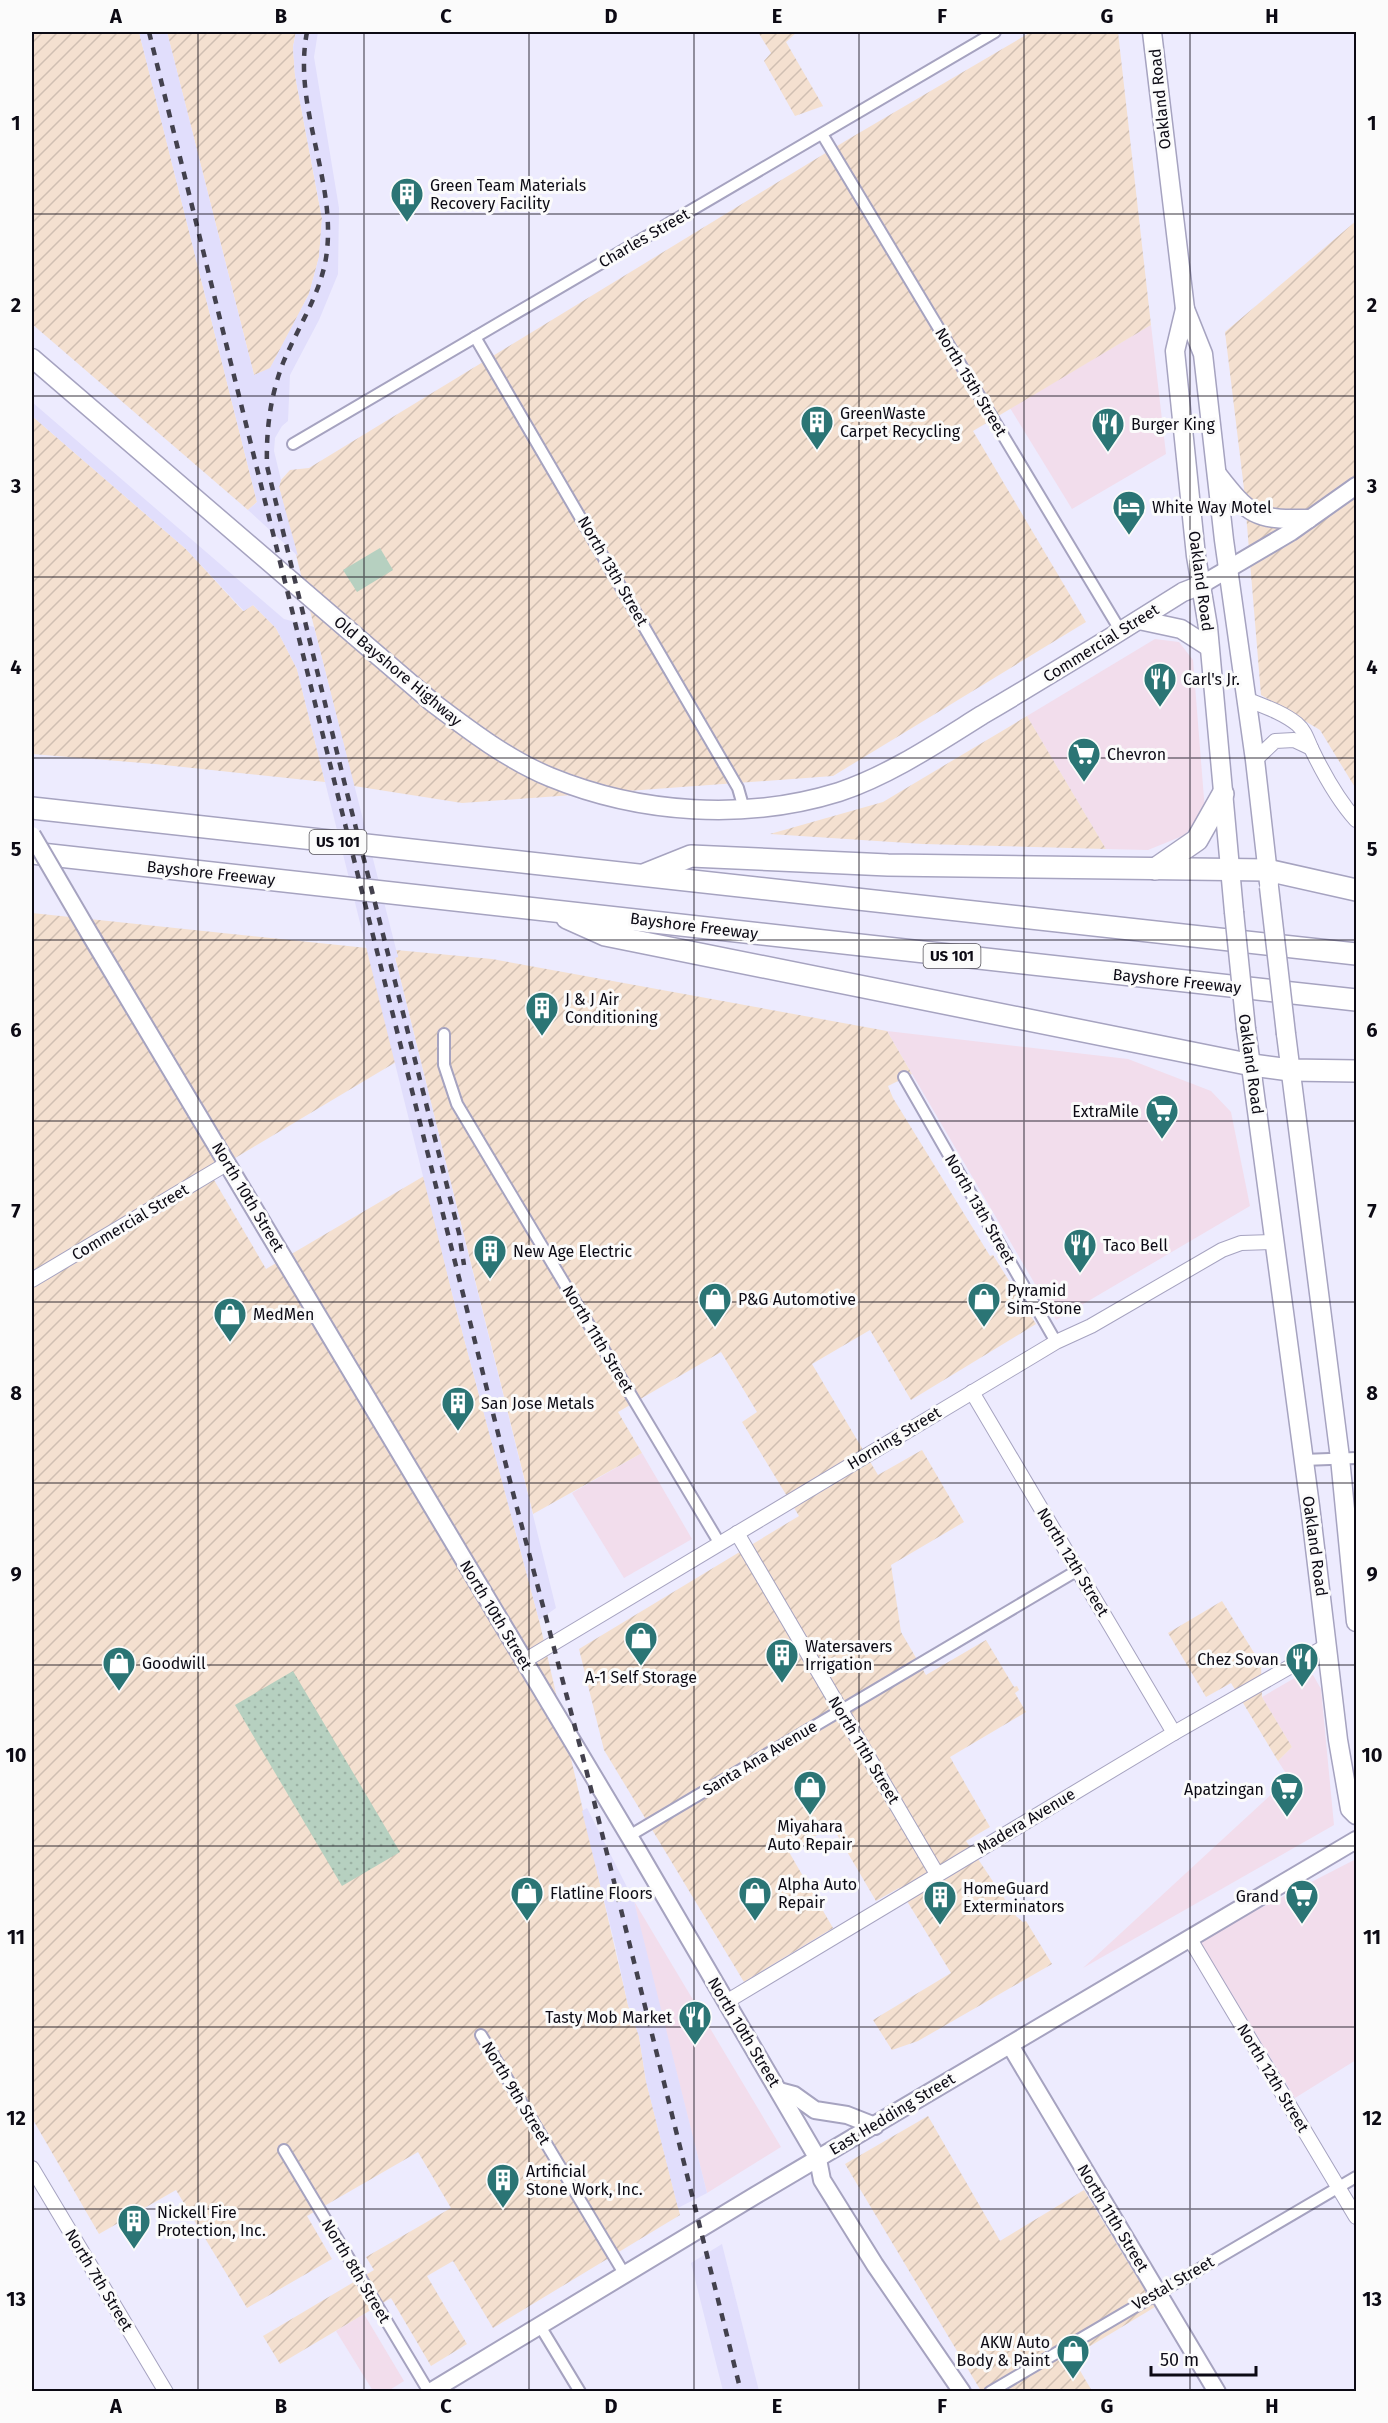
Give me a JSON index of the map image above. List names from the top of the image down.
{
  "streets": {
    "highway": ["US 101", "Bayshore Freeway"],
    "main road": [
      "Oakland Road",
      "Commercial Street",
      "Old Bayshore Highway",
      "North 10th Street",
      "North 11th Street",
      "East Hedding Street"
    ],
    "street": [
      "Charles Street",
      "North 15th Street",
      "North 13th Street",
      "Horning Street",
      "North 12th Street",
      "Santa Ana Avenue",
      "Madera Avenue",
      "North 9th Street",
      "North 8th Street",
      "North 7th Street",
      "Vestal Street"
    ]
  },
  "crossings": [
    ["Oakland Road", "Commercial Street"],
    ["Oakland Road", "Horning Street"],
    ["Oakland Road", "Madera Avenue"],
    ["Charles Street", "North 15th Street"],
    ["Charles Street", "North 13th Street"],
    ["North 15th Street", "Commercial Street"],
    ["North 13th Street", "Old Bayshore Highway"],
    ["North 13th Street", "Horning Street"],
    ["Commercial Street", "Old Bayshore Highway"],
    ["Commercial Street", "North 10th Street"],
    ["North 10th Street", "Horning Street"],
    ["North 10th Street", "Santa Ana Avenue"],
    ["North 10th Street", "Madera Avenue"],
    ["North 10th Street", "East Hedding Street"],
    ["North 11th Street", "Horning Street"],
    ["North 11th Street", "Santa Ana Avenue"],
    ["North 11th Street", "Madera Avenue"],
    ["North 11th Street", "East Hedding Street"],
    ["North 11th Street", "Vestal Street"],
    ["Horning Street", "North 12th Street"],
    ["North 12th Street", "Santa Ana Avenue"],
    ["North 12th Street", "Madera Avenue"],
    ["North 12th Street", "East Hedding Street"],
    ["North 12th Street", "Vestal Street"],
    ["North 9th Street", "East Hedding Street"],
    ["East Hedding Street", "North 8th Street"]
  ],
  "places": {
    "building": [
      "Green Team Materials Recovery Facility",
      "GreenWaste Carpet Recycling",
      "J & J Air Conditioning",
      "New Age Electric",
      "San Jose Metals",
      "Watersavers Irrigation",
      "HomeGuard Exterminators",
      "Artificial Stone Work, Inc.",
      "Nickell Fire Protection, Inc."
    ],
    "restaurant": [
      "Burger King",
      "Carl's Jr.",
      "Taco Bell",
      "Chez Sovan",
      "Tasty Mob Market"
    ],
    "hotel": ["White Way Motel"],
    "supermarket": [
      "Chevron",
      "ExtraMile",
      "Apatzingan",
      "Grand"
    ],
    "shop": [
      "P&G Automotive",
      "Pyramid Sim-Stone",
      "MedMen",
      "A-1 Self Storage",
      "Goodwill",
      "Miyahara Auto Repair",
      "Flatline Floors",
      "Alpha Auto Repair",
      "AKW Auto Body & Paint"
    ]
  },
  "scale_bar": "50 m",
  "grid": {
    "columns": [
      "A",
      "B",
      "C",
      "D",
      "E",
      "F",
      "G",
      "H"
    ],
    "rows": [
      "1",
      "2",
      "3",
      "4",
      "5",
      "6",
      "7",
      "8",
      "9",
      "10",
      "11",
      "12",
      "13"
    ]
  }
}
